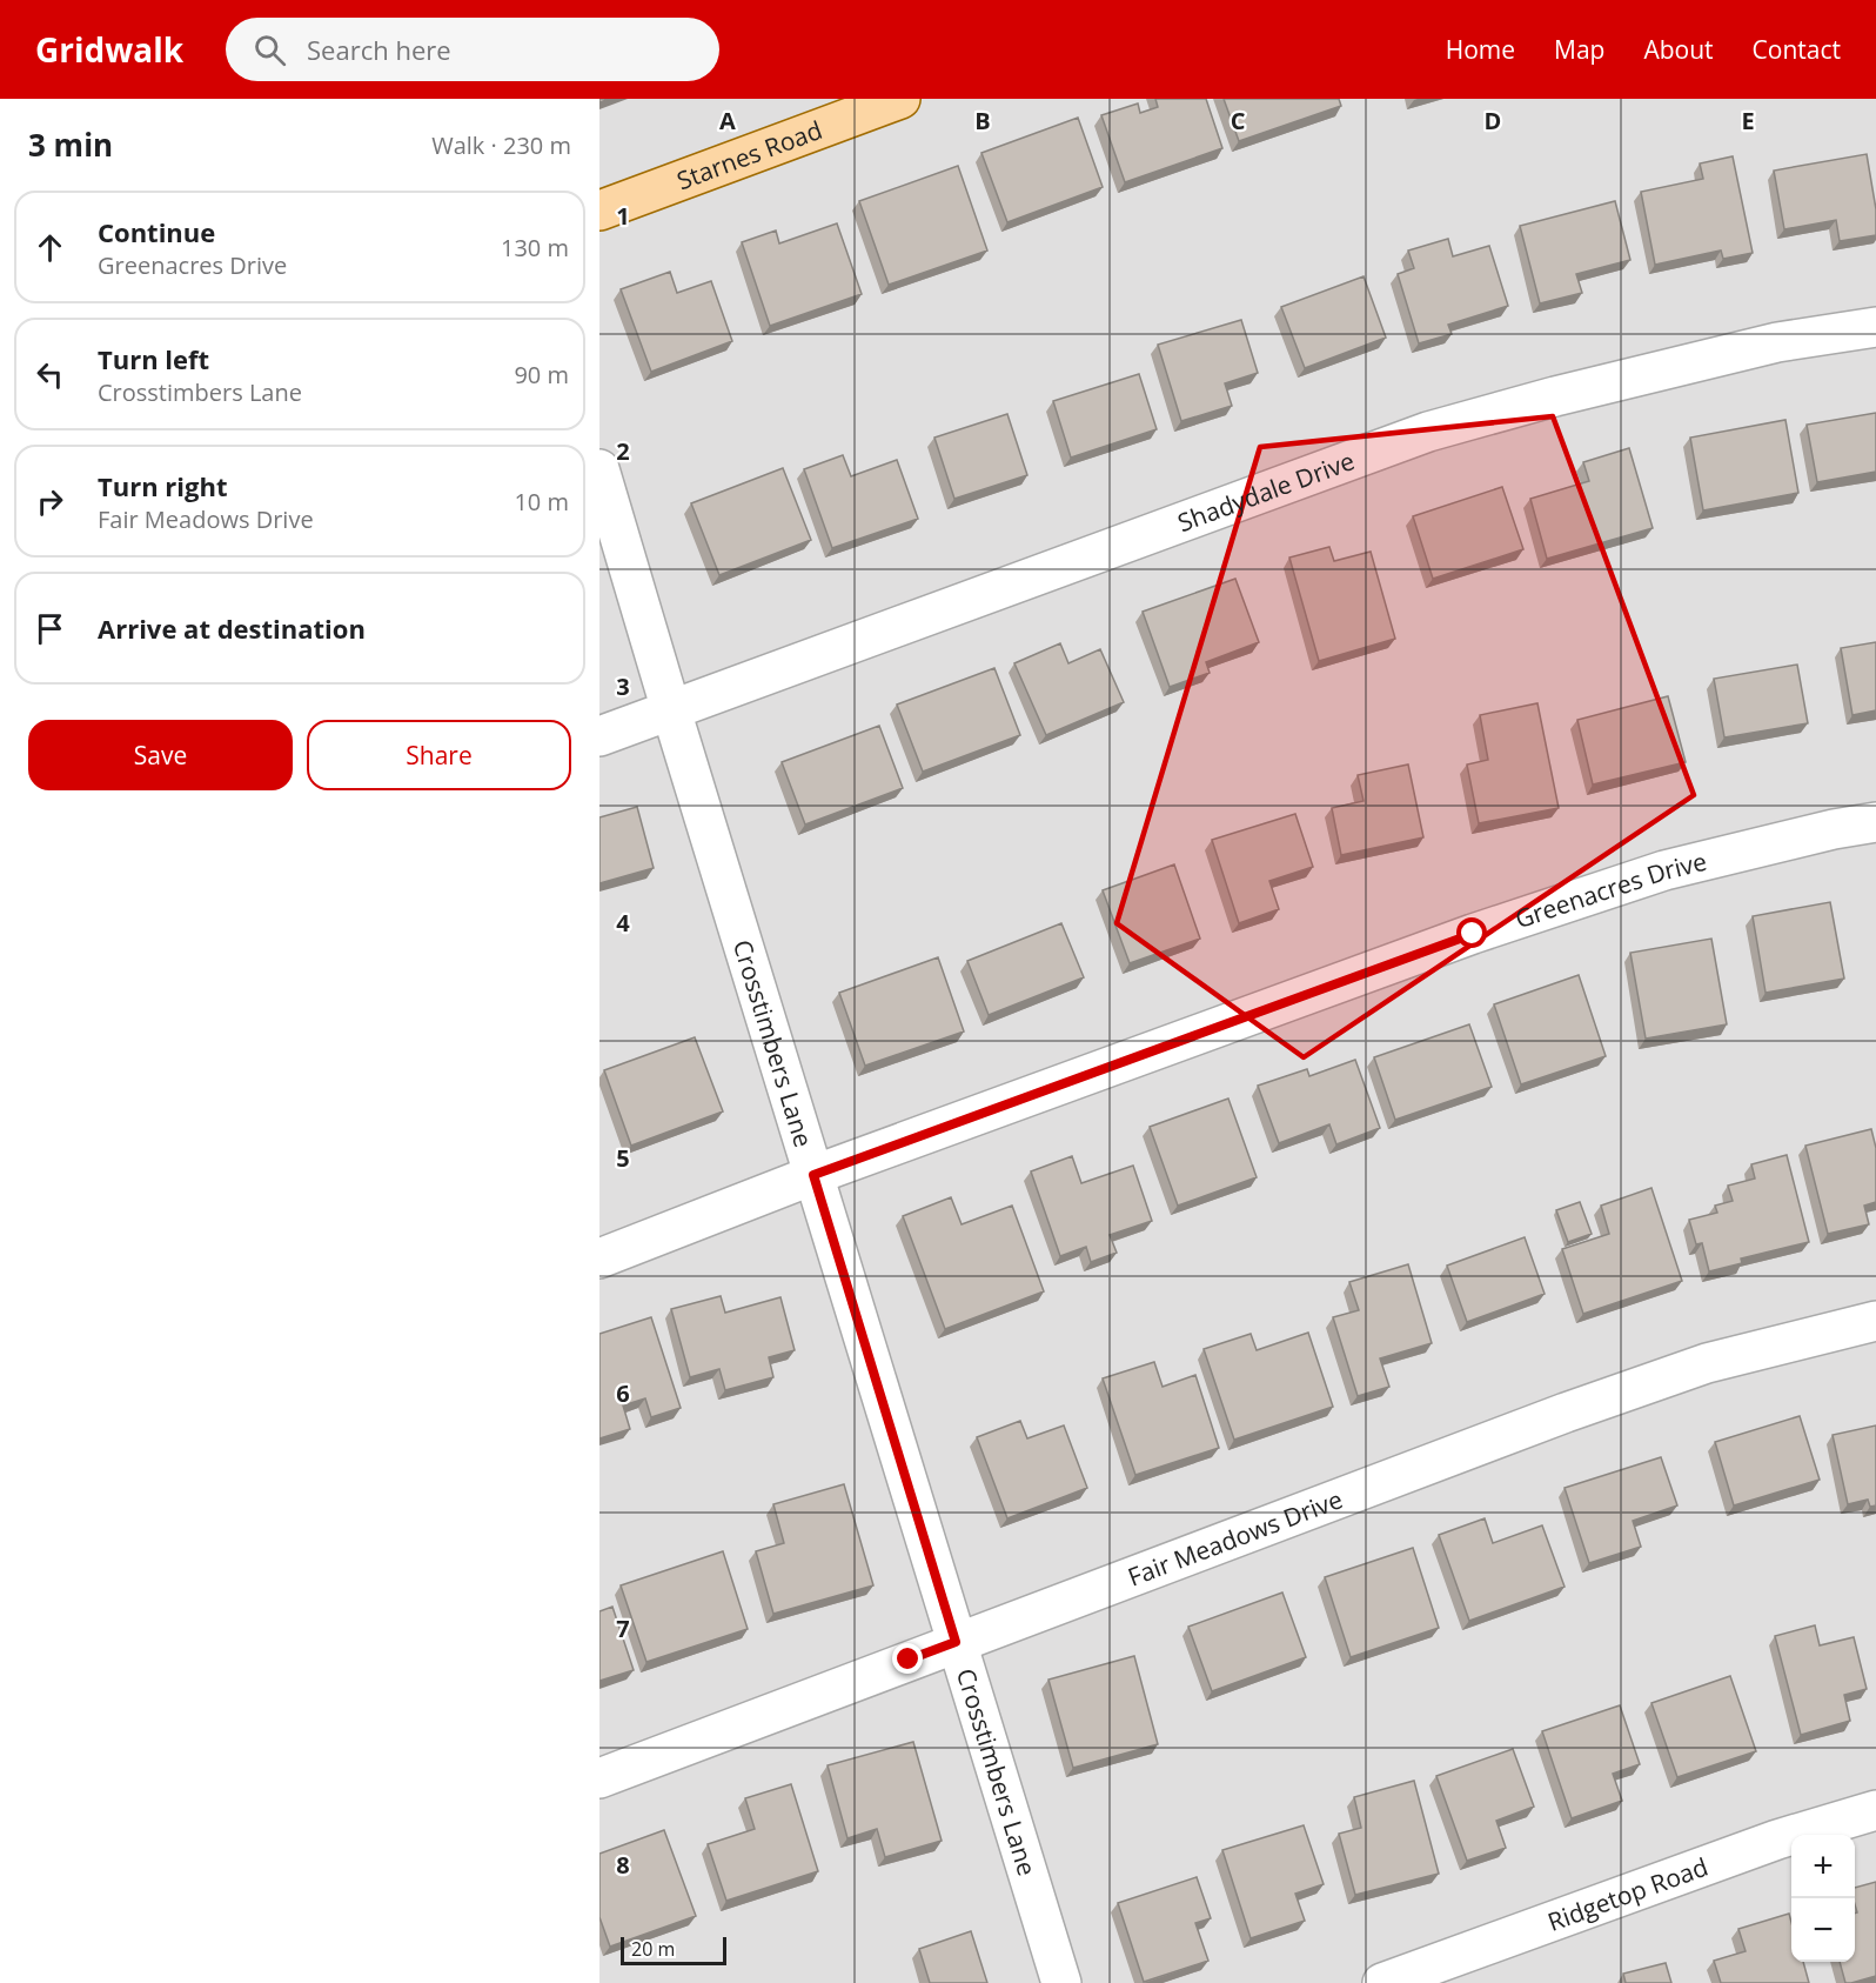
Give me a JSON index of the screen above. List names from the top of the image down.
{
  "streets": {
    "main road": ["Starnes Road"],
    "street": [
      "Shadydale Drive",
      "Greenacres Drive",
      "Crosstimbers Lane",
      "Fair Meadows Drive",
      "Ridgetop Road"
    ]
  },
  "crossings": [
    ["Shadydale Drive", "Crosstimbers Lane"],
    ["Greenacres Drive", "Crosstimbers Lane"],
    ["Crosstimbers Lane", "Fair Meadows Drive"]
  ],
  "scale_bar": "20 m",
  "page": {
    "header": "Gridwalk",
    "search": "Search here",
    "nav": [
      "Home",
      "Map",
      "About",
      "Contact"
    ],
    "heading": ["3 min", "Walk · 230 m"],
    "list": [
      ["Continue", "Greenacres Drive", "130 m"],
      ["Turn left", "Crosstimbers Lane", "90 m"],
      ["Turn right", "Fair Meadows Drive", "10 m"],
      "Arrive at destination"
    ],
    "buttons": ["Save", "Share"],
    "map_buttons": ["+", "−"],
    "scale": "20 m"
  },
  "grid": {
    "columns": [
      "A",
      "B",
      "C",
      "D",
      "E"
    ],
    "rows": [
      "1",
      "2",
      "3",
      "4",
      "5",
      "6",
      "7",
      "8"
    ]
  }
}
